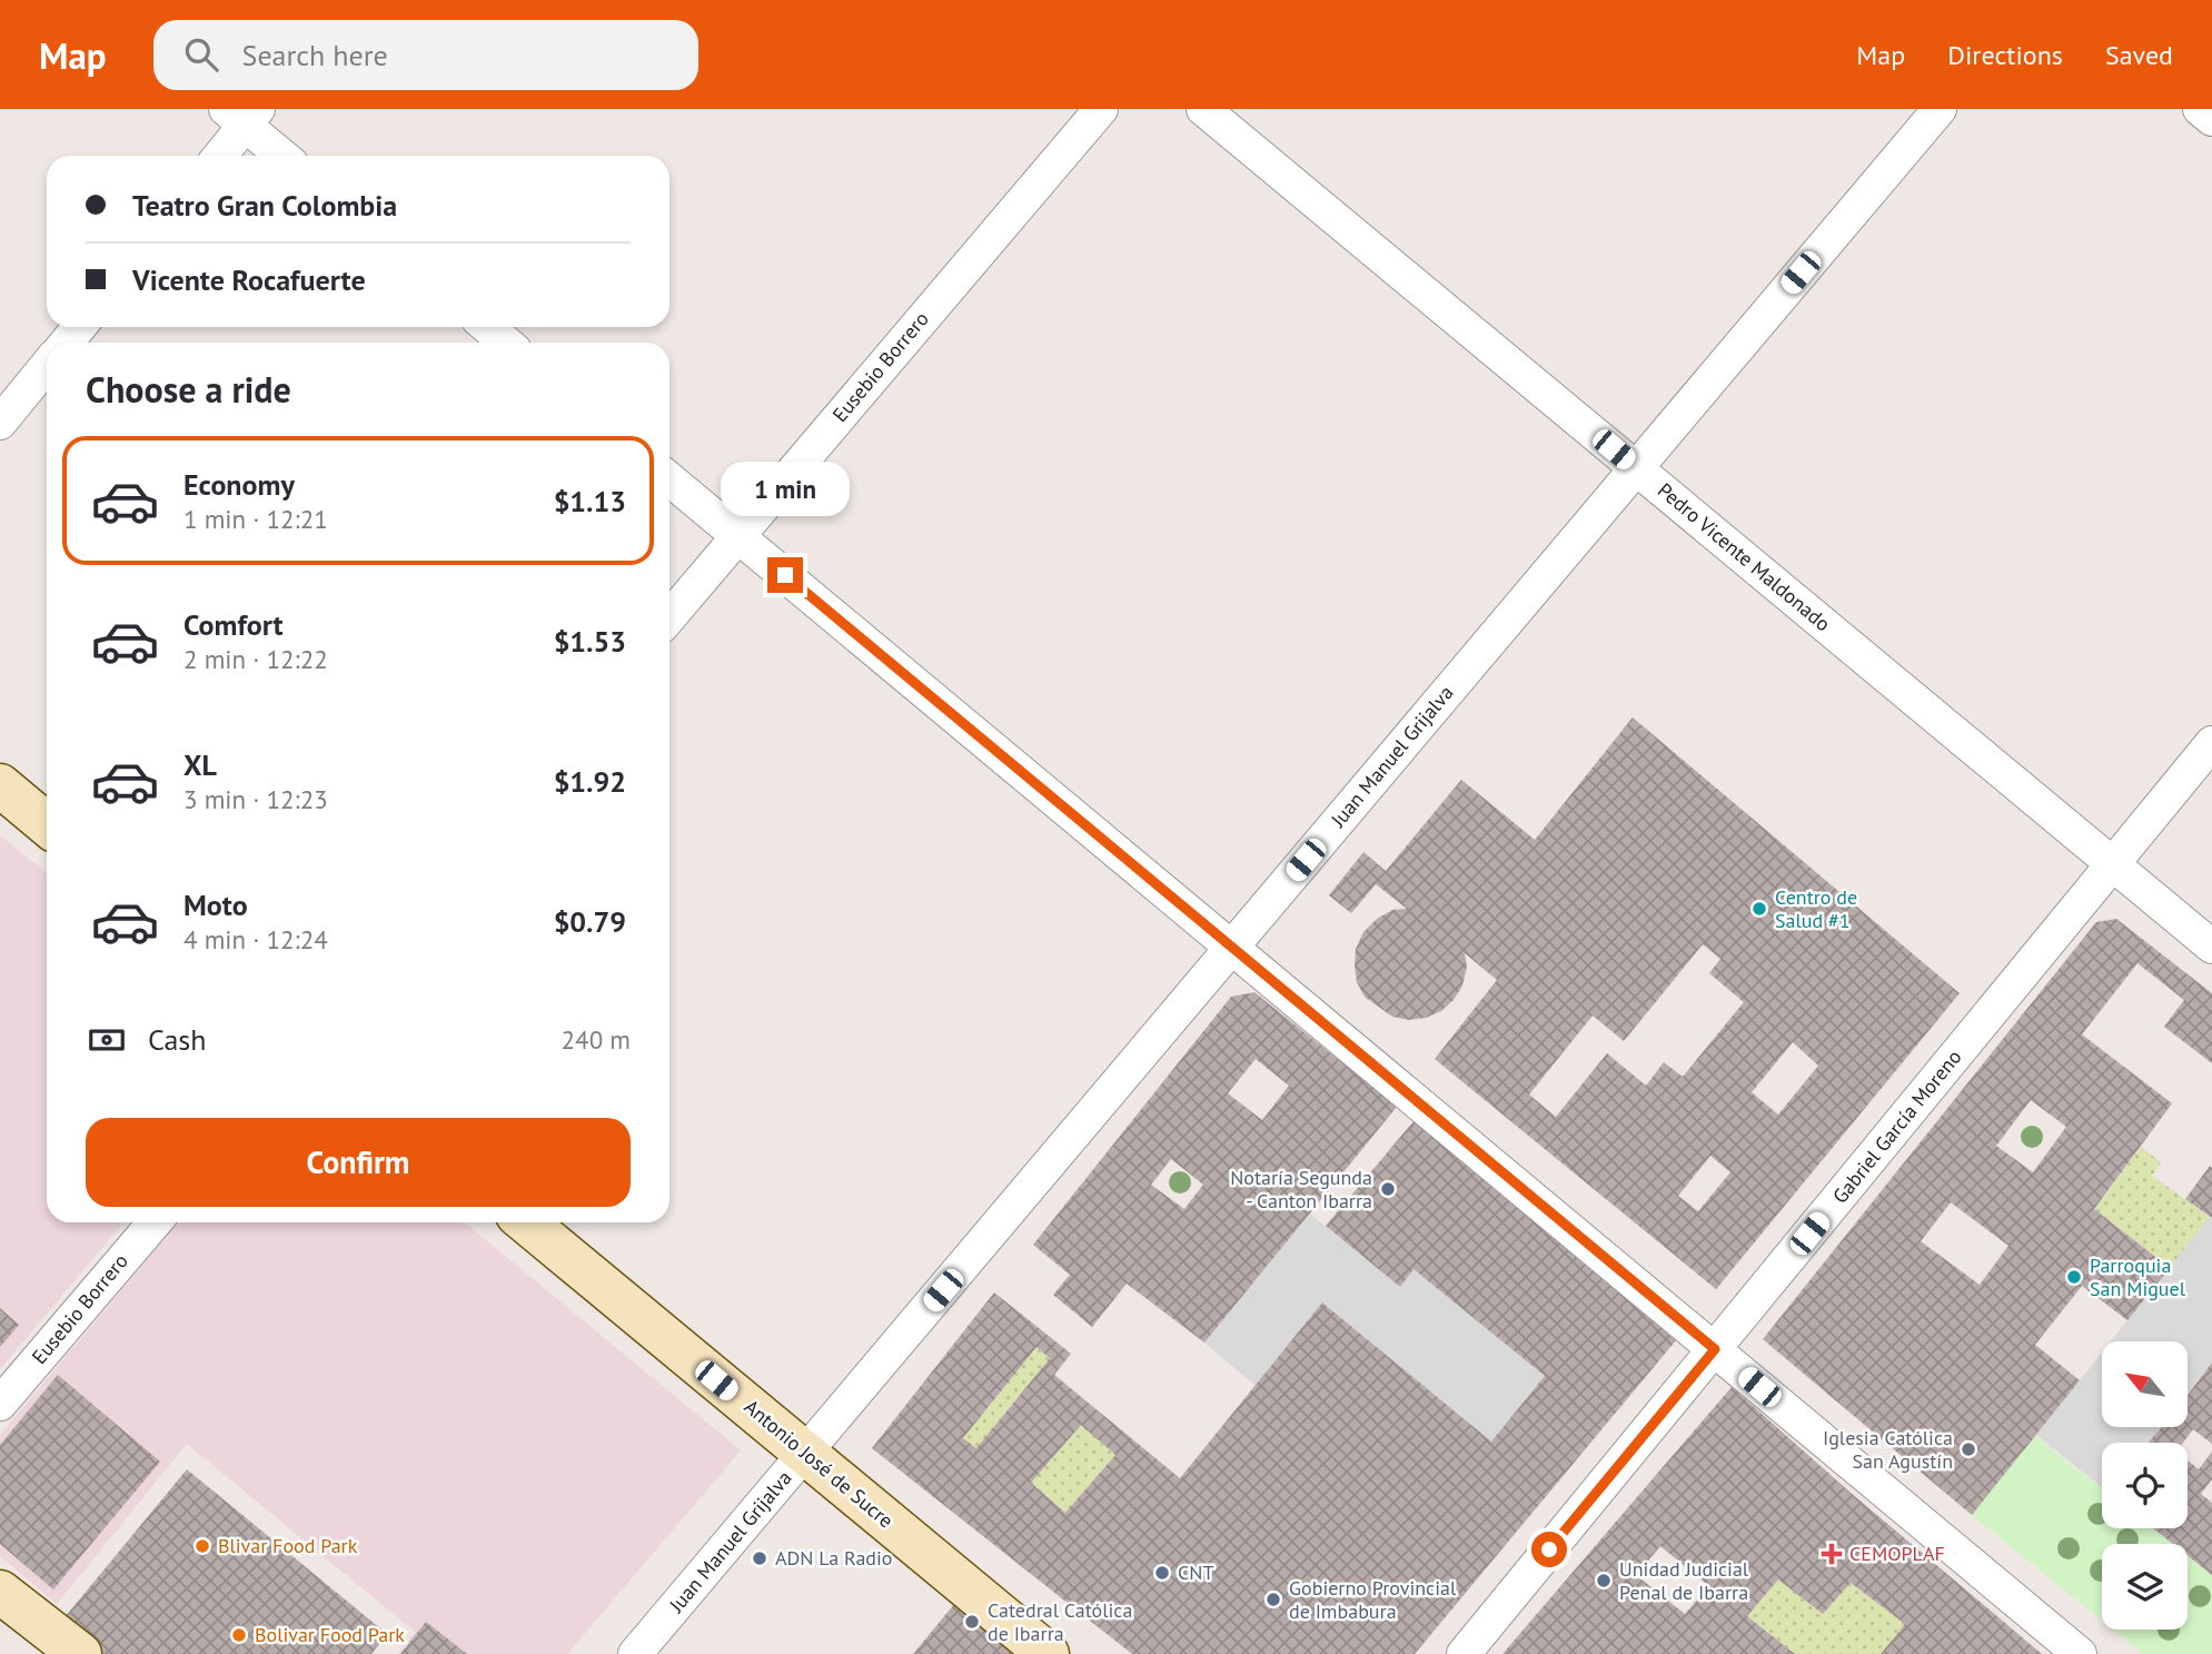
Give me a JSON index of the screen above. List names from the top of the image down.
{
  "streets": {
    "street": [
      "Eusebio Borrero",
      "Pedro Vicente Maldonado",
      "Juan Manuel Grijalva",
      "Gabriel García Moreno",
      "Antonio José de Sucre"
    ]
  },
  "crossings": [
    ["Pedro Vicente Maldonado", "Juan Manuel Grijalva"],
    ["Pedro Vicente Maldonado", "Gabriel García Moreno"],
    ["Juan Manuel Grijalva", "Antonio José de Sucre"]
  ],
  "places": {
    "other": [
      "Centro de Salud #1",
      "Notaría Segunda - Canton Ibarra",
      "Parroquia San Miguel",
      "Iglesia Católica San Agustín",
      "Blivar Food Park",
      "ADN La Radio",
      "CNT",
      "Unidad Judicial Penal de Ibarra",
      "Gobierno Provincial de Imbabura",
      "Catedral Católica de Ibarra",
      "Bolivar Food Park"
    ],
    "health": ["CEMOPLAF"]
  },
  "north": "top left",
  "page": {
    "header": "Map",
    "search": "Search here",
    "nav": ["Map", "Directions", "Saved"],
    "banner": ["Teatro Gran Colombia", "Vicente Rocafuerte"],
    "heading": "Choose a ride",
    "list": [
      {
        "name": "Economy",
        "note": "1 min · 12:21",
        "value": "$1.13"
      },
      {
        "name": "Comfort",
        "note": "2 min · 12:22",
        "value": "$1.53"
      },
      {
        "name": "XL",
        "note": "3 min · 12:23",
        "value": "$1.92"
      },
      {
        "name": "Moto",
        "note": "4 min · 12:24",
        "value": "$0.79"
      }
    ],
    "bubble": "1 min",
    "pay": ["Cash", "240 m"],
    "buttons": "Confirm"
  }
}
